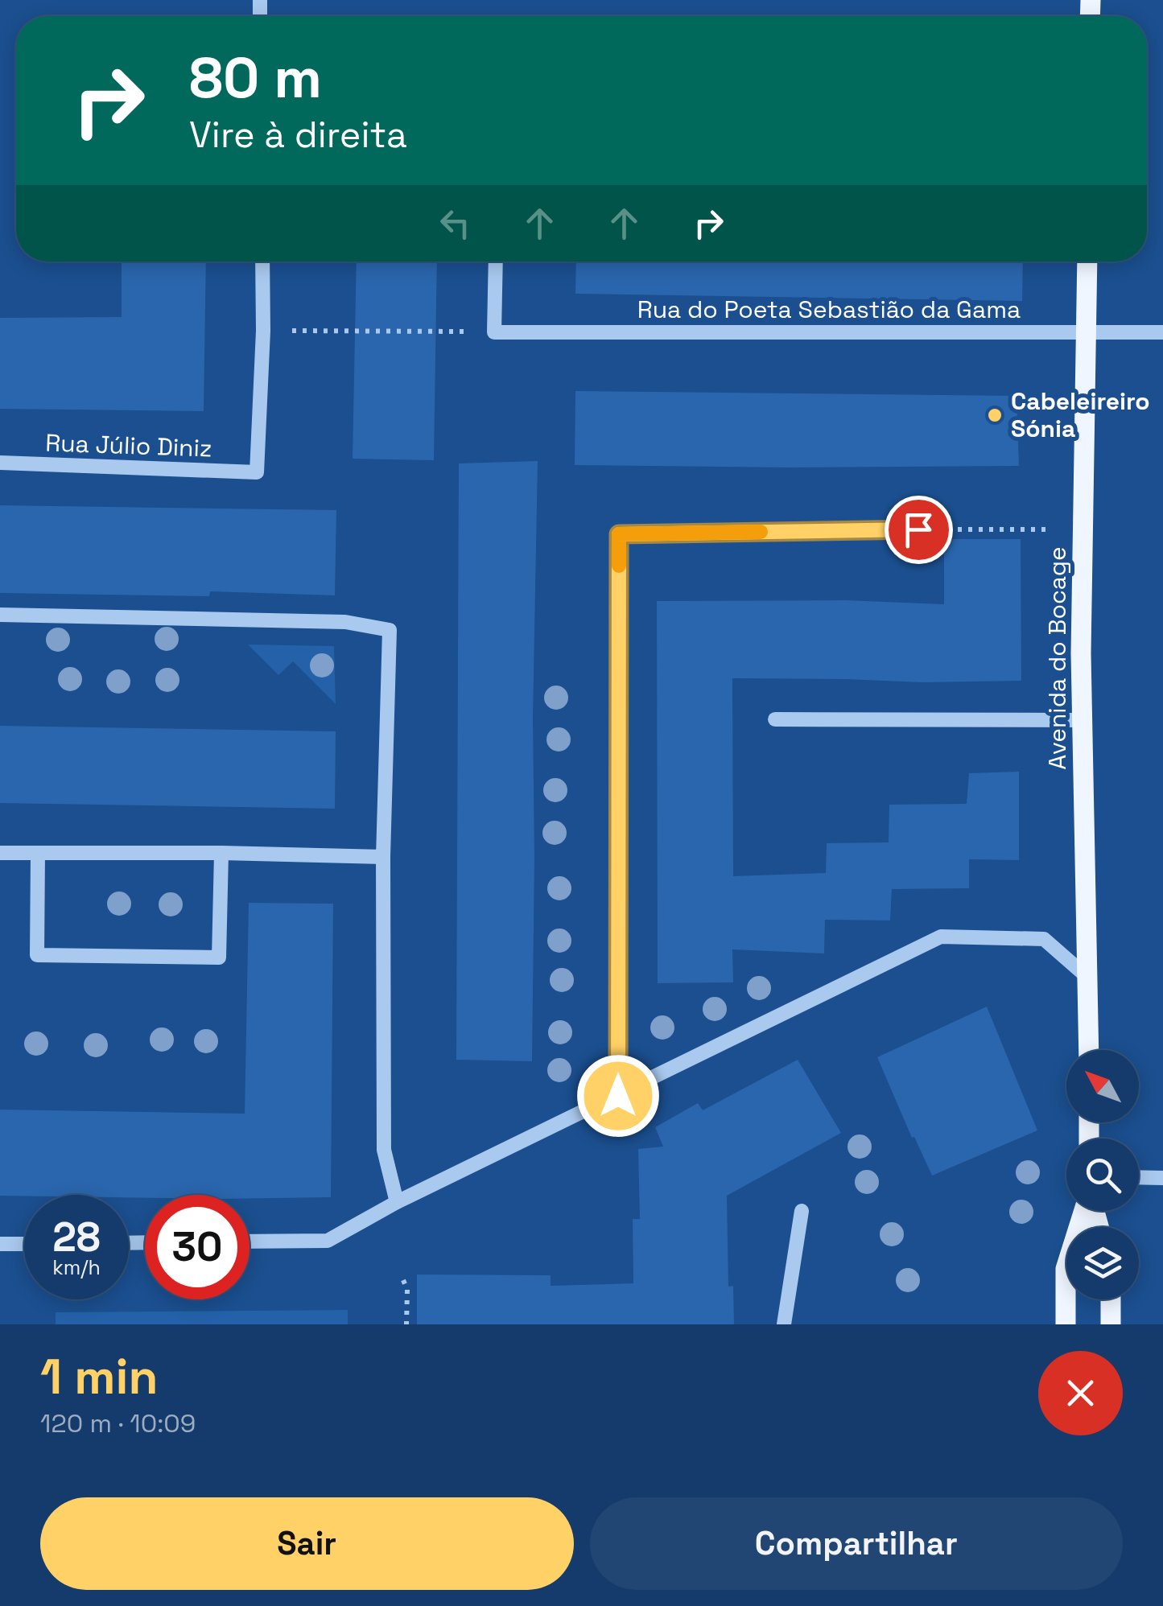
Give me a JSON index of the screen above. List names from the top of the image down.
{
  "streets": {
    "main road": ["Avenida do Bocage"],
    "street": ["Rua do Poeta Sebastião da Gama", "Rua Júlio Diniz"]
  },
  "crossings": [
    ["Rua do Poeta Sebastião da Gama", "Avenida do Bocage"]
  ],
  "places": ["Cabeleireiro Sónia"],
  "north": "top left",
  "page": {
    "turn": ["80 m", "Vire à direita"],
    "speed": "28 km/h",
    "limit": "30",
    "heading": ["1 min", "120 m · 10:09"],
    "buttons": ["Sair", "Compartilhar"]
  }
}
